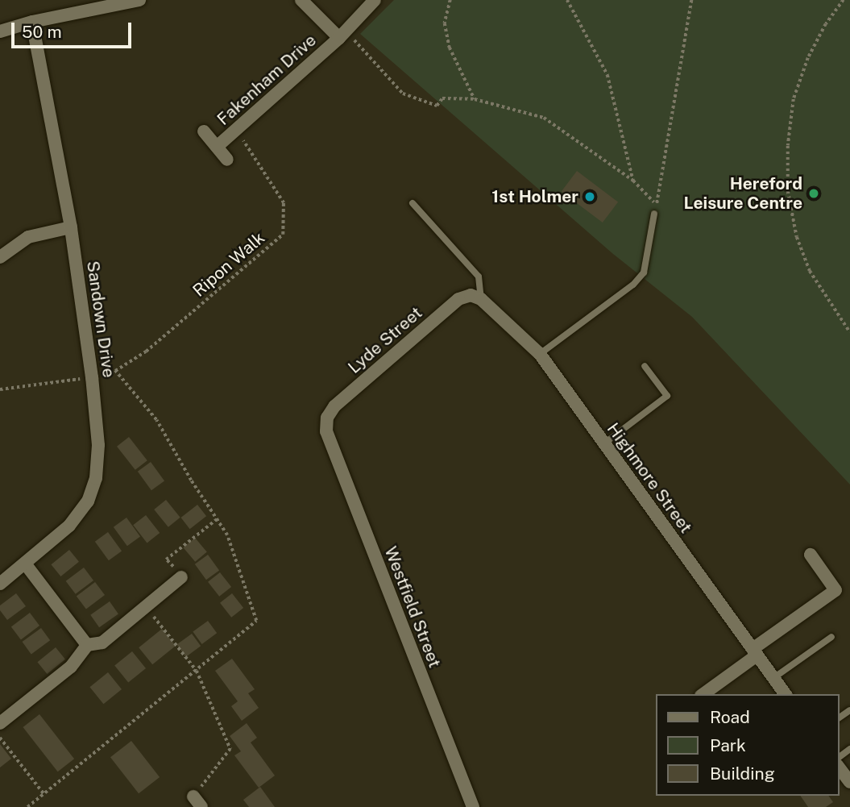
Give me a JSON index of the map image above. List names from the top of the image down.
{
  "streets": {
    "street": [
      "Fakenham Drive",
      "Sandown Drive",
      "Lyde Street",
      "Highmore Street",
      "Westfield Street"
    ],
    "path": ["Ripon Walk"]
  },
  "crossings": [
    ["Fakenham Drive", "Ripon Walk"],
    ["Ripon Walk", "Sandown Drive"],
    ["Lyde Street", "Highmore Street"],
    ["Lyde Street", "Westfield Street"]
  ],
  "places": ["Hereford Leisure Centre", "1st Holmer"],
  "legend": ["Road", "Park", "Building"],
  "scale_bar": "50 m"
}
